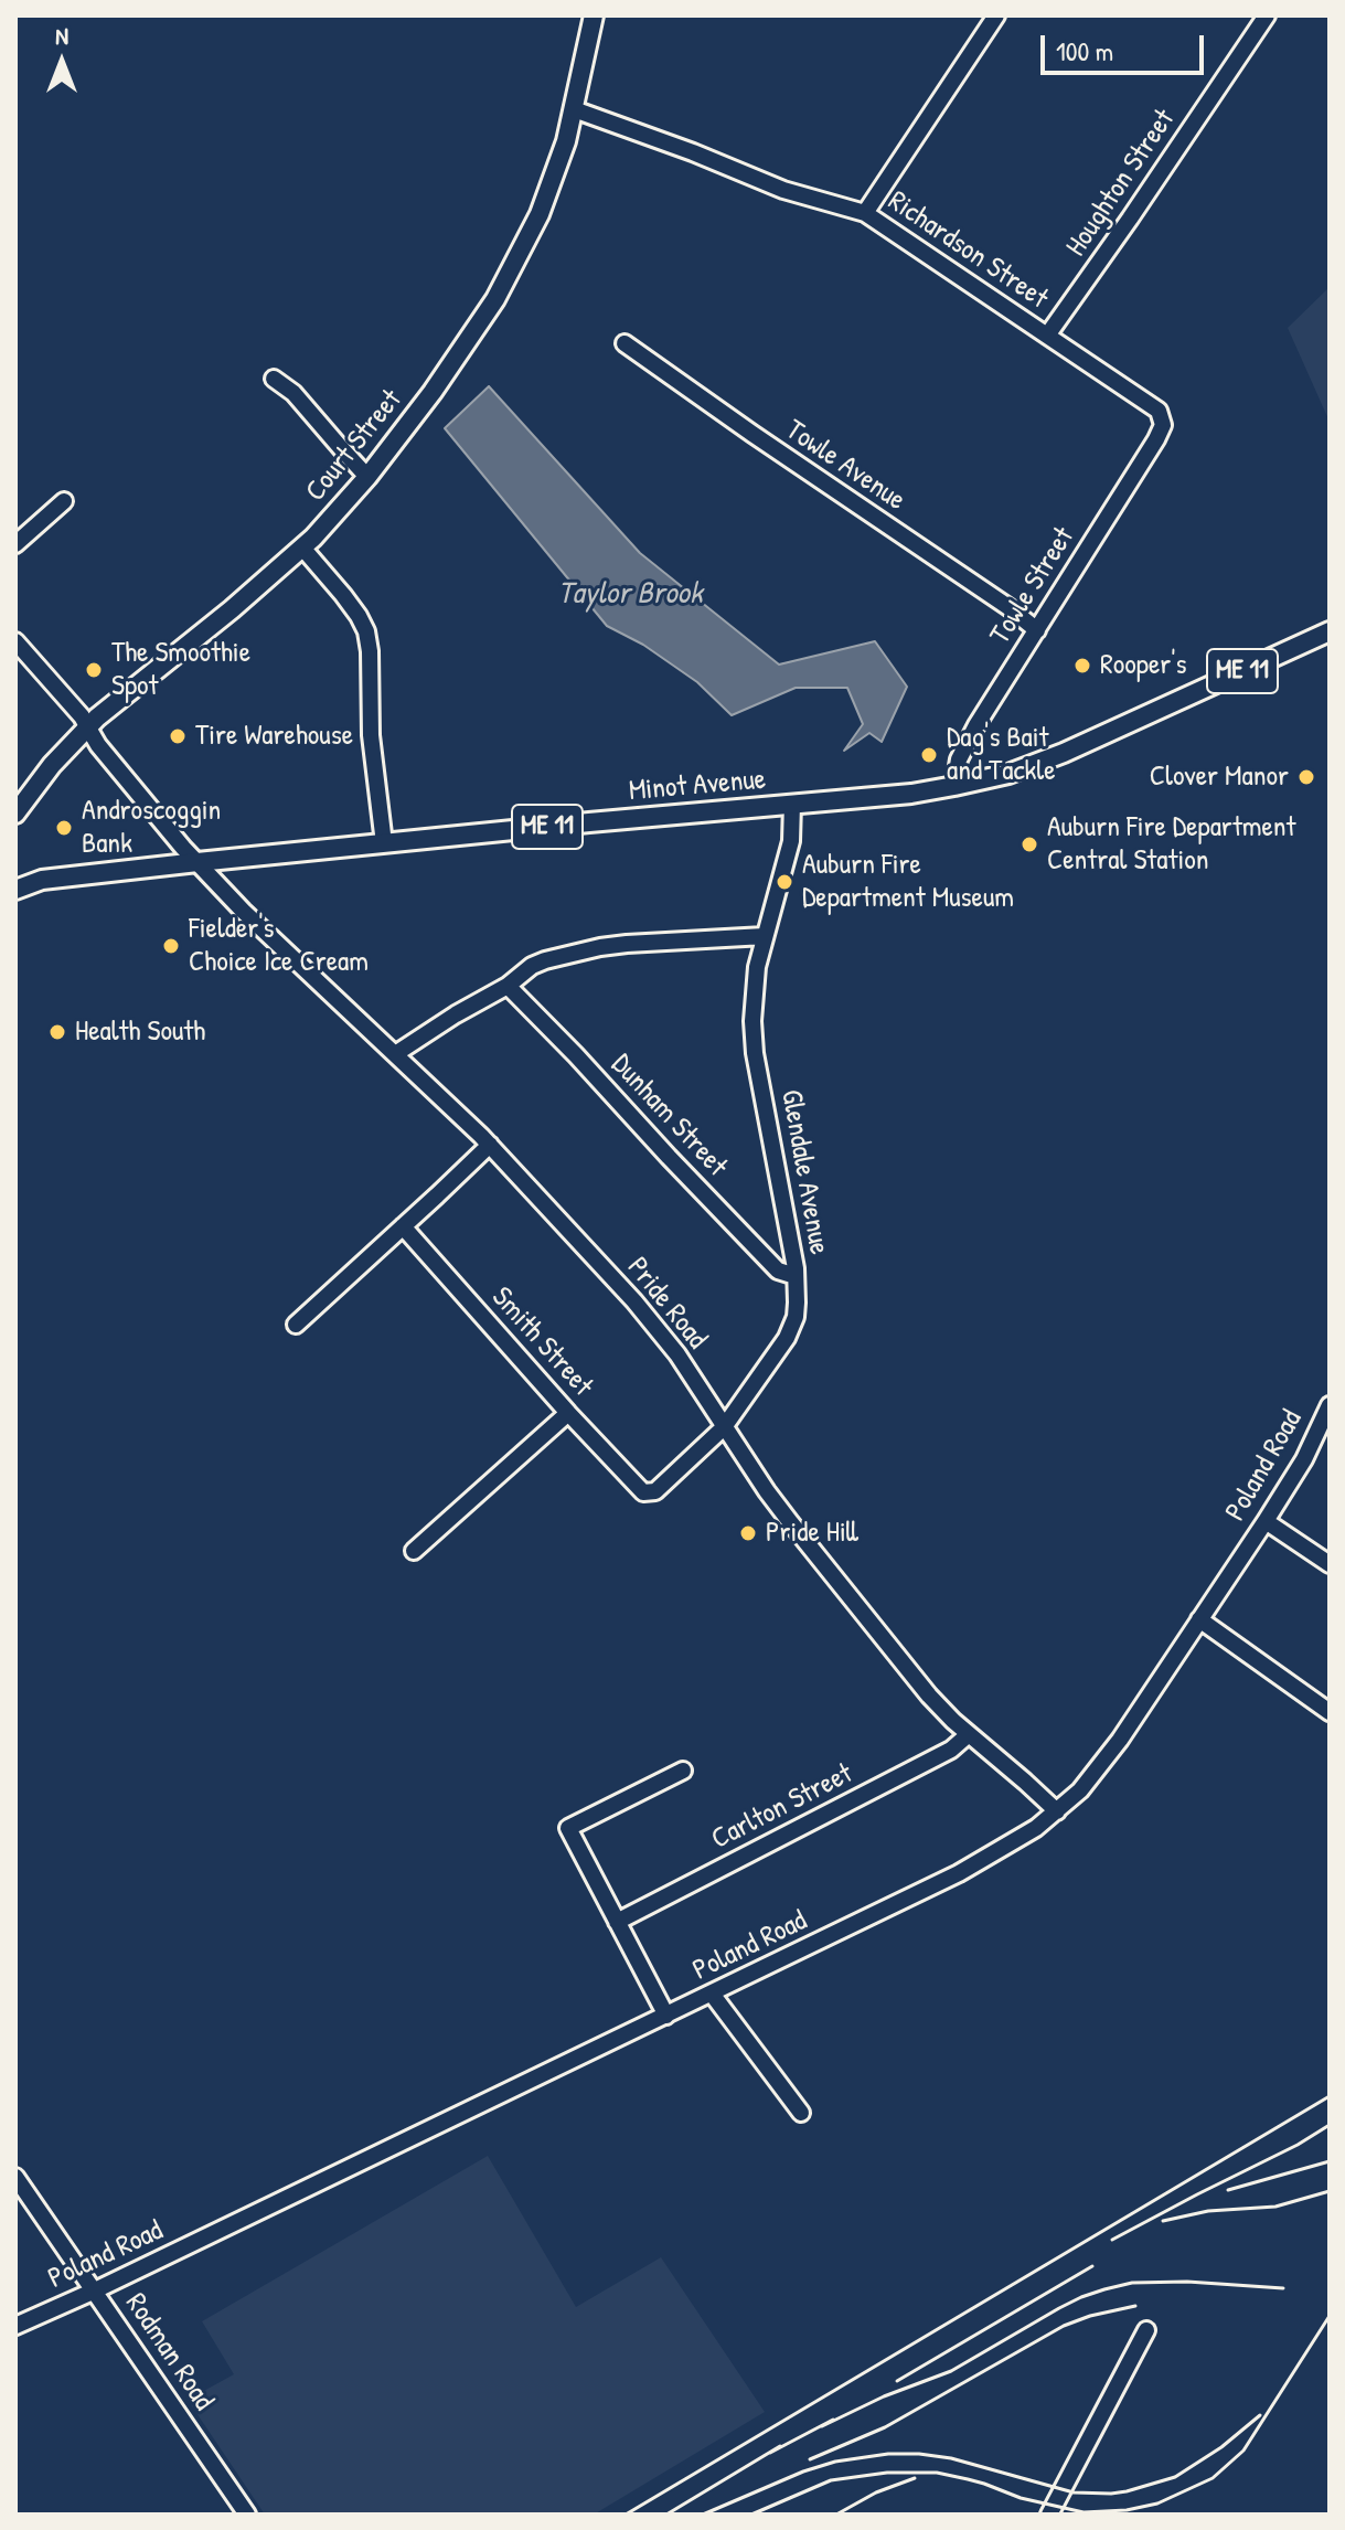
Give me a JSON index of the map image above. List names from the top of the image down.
{
  "streets": {
    "main road": ["Court Street", "ME 11", "Minot Avenue"],
    "street": [
      "Houghton Street",
      "Richardson Street",
      "Towle Avenue",
      "Towle Street",
      "Dunham Street",
      "Glendale Avenue",
      "Pride Road",
      "Smith Street",
      "Poland Road",
      "Carlton Street",
      "Rodman Road"
    ]
  },
  "crossings": [
    ["Houghton Street", "Richardson Street"],
    ["Richardson Street", "Court Street"],
    ["Richardson Street", "Towle Street"],
    ["Court Street", "Pride Road"],
    ["Towle Avenue", "Towle Street"],
    ["Towle Street", "Minot Avenue"],
    ["Minot Avenue", "Glendale Avenue"],
    ["Minot Avenue", "Pride Road"],
    ["Dunham Street", "Glendale Avenue"],
    ["Glendale Avenue", "Pride Road"],
    ["Glendale Avenue", "Smith Street"],
    ["Pride Road", "Poland Road"],
    ["Pride Road", "Carlton Street"],
    ["Poland Road", "Rodman Road"]
  ],
  "water": ["Taylor Brook"],
  "places": [
    "Rooper's",
    "The Smoothie Spot",
    "Tire Warehouse",
    "Dag's Bait and Tackle",
    "Clover Manor",
    "Androscoggin Bank",
    "Auburn Fire Department Central Station",
    "Auburn Fire Department Museum",
    "Fielder's Choice Ice Cream",
    "Health South",
    "Pride Hill"
  ],
  "scale_bar": "100 m",
  "north": "top"
}
